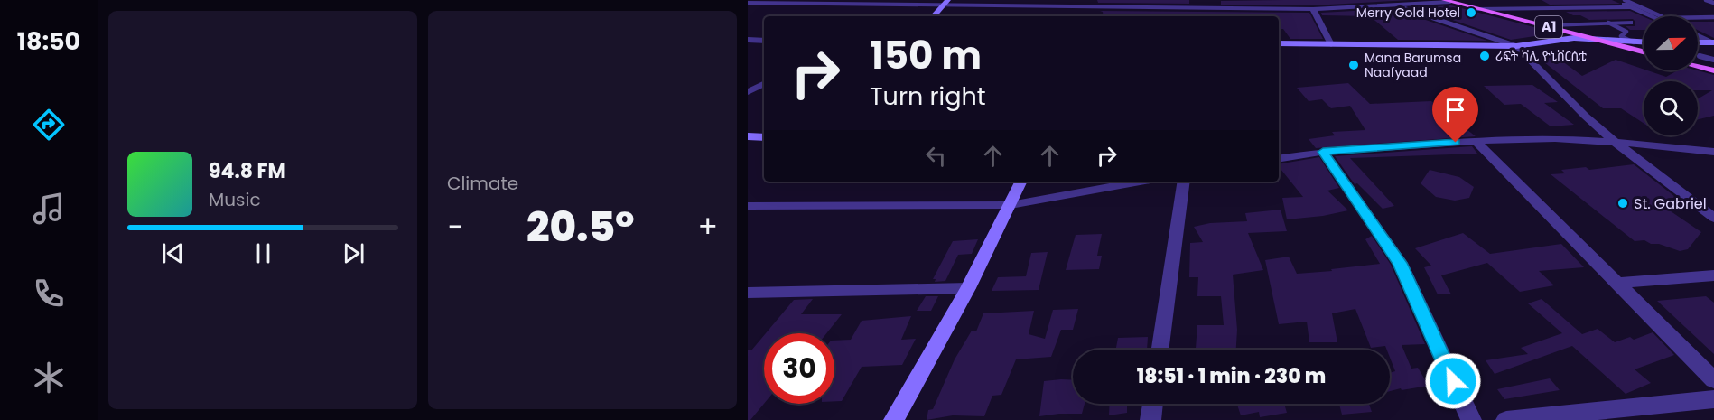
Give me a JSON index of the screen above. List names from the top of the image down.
{
  "streets": {
    "main road": ["A1"]
  },
  "places": [
    "Merry Gold Hotel",
    "ሪፍት ቫሊ ዮኒቨርሲቲ",
    "Mana Barumsa Naafyaad",
    "St. Gabriel"
  ],
  "north": "right",
  "page": {
    "tabs": "18:50",
    "tile": "Climate",
    "turn": ["150 m", "Turn right"],
    "song": ["94.8 FM", "Music"],
    "heat": ["−", "20.5°", "+"],
    "limit": "30",
    "trip": "18:51 · 1 min · 230 m"
  }
}
